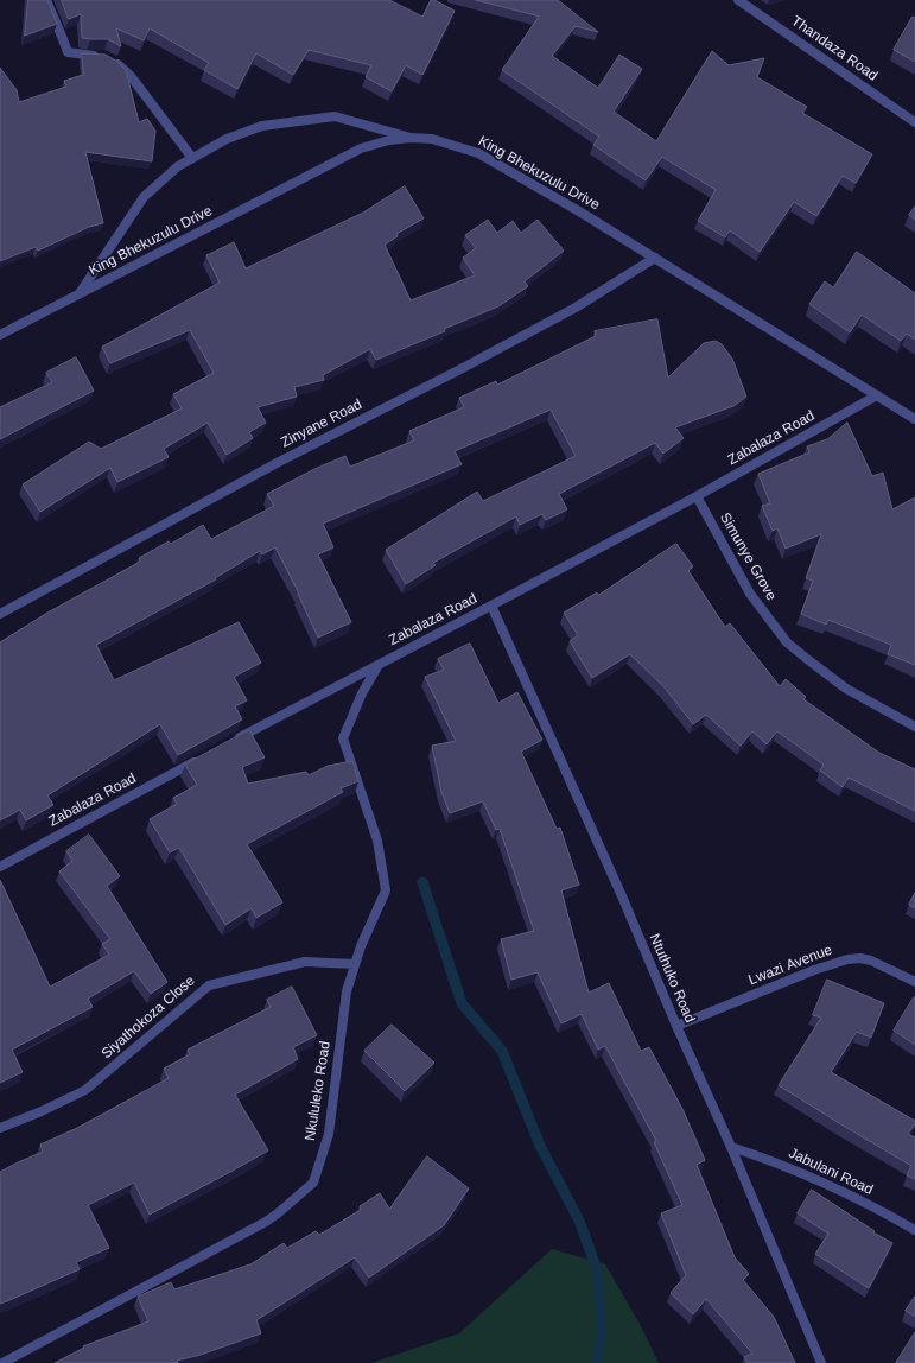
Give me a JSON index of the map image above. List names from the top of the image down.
{
  "streets": {
    "street": [
      "Thandaza Road",
      "King Bhekuzulu Drive",
      "Zinyane Road",
      "Zabalaza Road",
      "Simunye Grove",
      "Lwazi Avenue",
      "Ntuthuko Road",
      "Siyathokoza Close",
      "Nkululeko Road",
      "Jabulani Road"
    ]
  },
  "crossings": [
    ["King Bhekuzulu Drive", "Zinyane Road"],
    ["King Bhekuzulu Drive", "Zabalaza Road"],
    ["Zabalaza Road", "Simunye Grove"],
    ["Zabalaza Road", "Ntuthuko Road"],
    ["Zabalaza Road", "Nkululeko Road"],
    ["Lwazi Avenue", "Ntuthuko Road"],
    ["Ntuthuko Road", "Jabulani Road"],
    ["Siyathokoza Close", "Nkululeko Road"]
  ]
}
